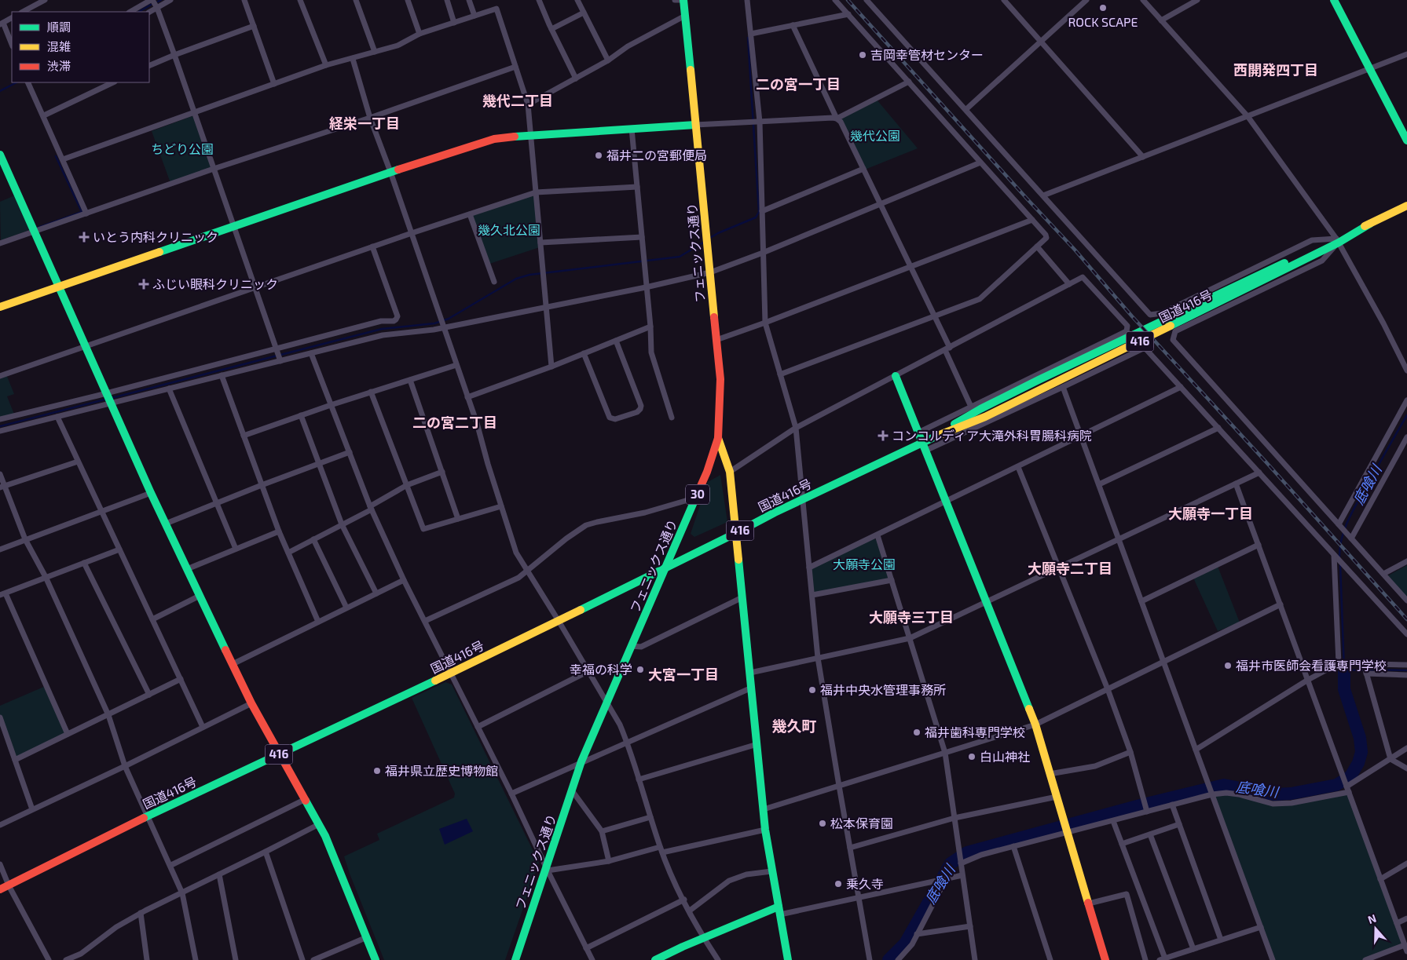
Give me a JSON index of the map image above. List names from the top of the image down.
{
  "streets": {
    "main road": [
      "フェニックス通り",
      "国道416号",
      "416",
      "30"
    ]
  },
  "crossings": [
    ["フェニックス通り", "国道416号"]
  ],
  "districts": [
    "西開発四丁目",
    "二の宮一丁目",
    "幾代二丁目",
    "経栄一丁目",
    "二の宮二丁目",
    "大願寺一丁目",
    "大願寺二丁目",
    "大願寺三丁目",
    "大宮一丁目",
    "幾久町"
  ],
  "water": ["底喰川"],
  "parks": [
    "幾代公園",
    "ちどり公園",
    "幾久北公園",
    "大願寺公園"
  ],
  "places": {
    "other": [
      "ROCK SCAPE",
      "吉岡幸管材センター",
      "福井二の宮郵便局",
      "福井市医師会看護専門学校",
      "幸福の科学",
      "福井中央水管理事務所",
      "福井歯科専門学校",
      "白山神社",
      "福井県立歴史博物館",
      "松本保育園",
      "乗久寺"
    ],
    "health": ["いとう内科クリニック", "ふじい眼科クリニック", "コンコルディア大滝外科胃腸科病院"]
  },
  "legend": ["順調", "混雑", "渋滞"],
  "north": "top"
}
